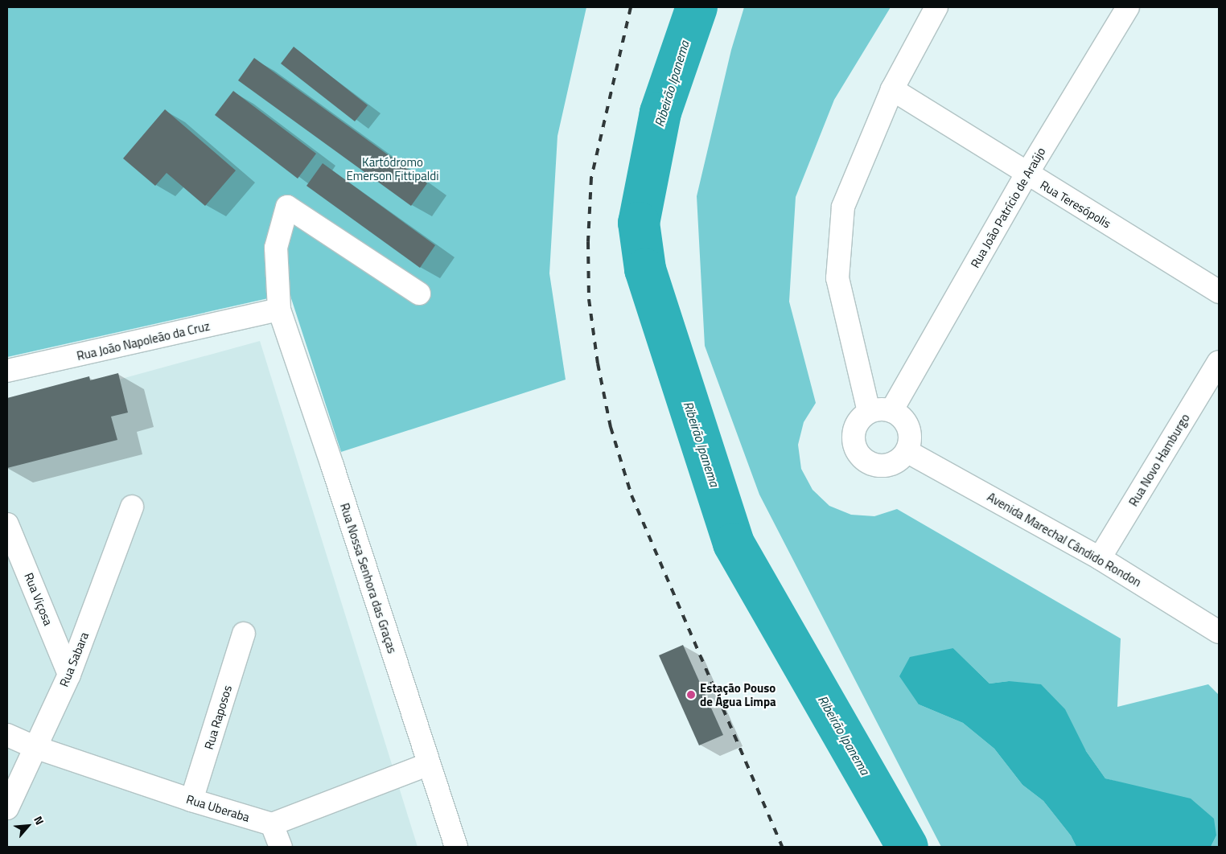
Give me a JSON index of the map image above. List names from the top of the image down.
{
  "streets": {
    "street": [
      "Rua Teresópolis",
      "Rua João Patrício de Araújo",
      "Rua João Napoleão da Cruz",
      "Rua Novo Hamburgo",
      "Avenida Marechal Cândido Rondon",
      "Rua Nossa Senhora das Graças",
      "Rua Viçosa",
      "Rua Sabara",
      "Rua Raposos",
      "Rua Uberaba"
    ]
  },
  "crossings": [
    ["Rua Teresópolis", "Rua João Patrício de Araújo"],
    ["Rua João Patrício de Araújo", "Avenida Marechal Cândido Rondon"],
    ["Rua João Napoleão da Cruz", "Rua Nossa Senhora das Graças"],
    ["Rua Novo Hamburgo", "Avenida Marechal Cândido Rondon"],
    ["Rua Viçosa", "Rua Sabara"],
    ["Rua Sabara", "Rua Uberaba"],
    ["Rua Raposos", "Rua Uberaba"]
  ],
  "water": ["Ribeirão Ipanema"],
  "parks": ["Kartódromo Emerson Fittipaldi"],
  "places": ["Estação Pouso de Água Limpa"],
  "north": "top right"
}
